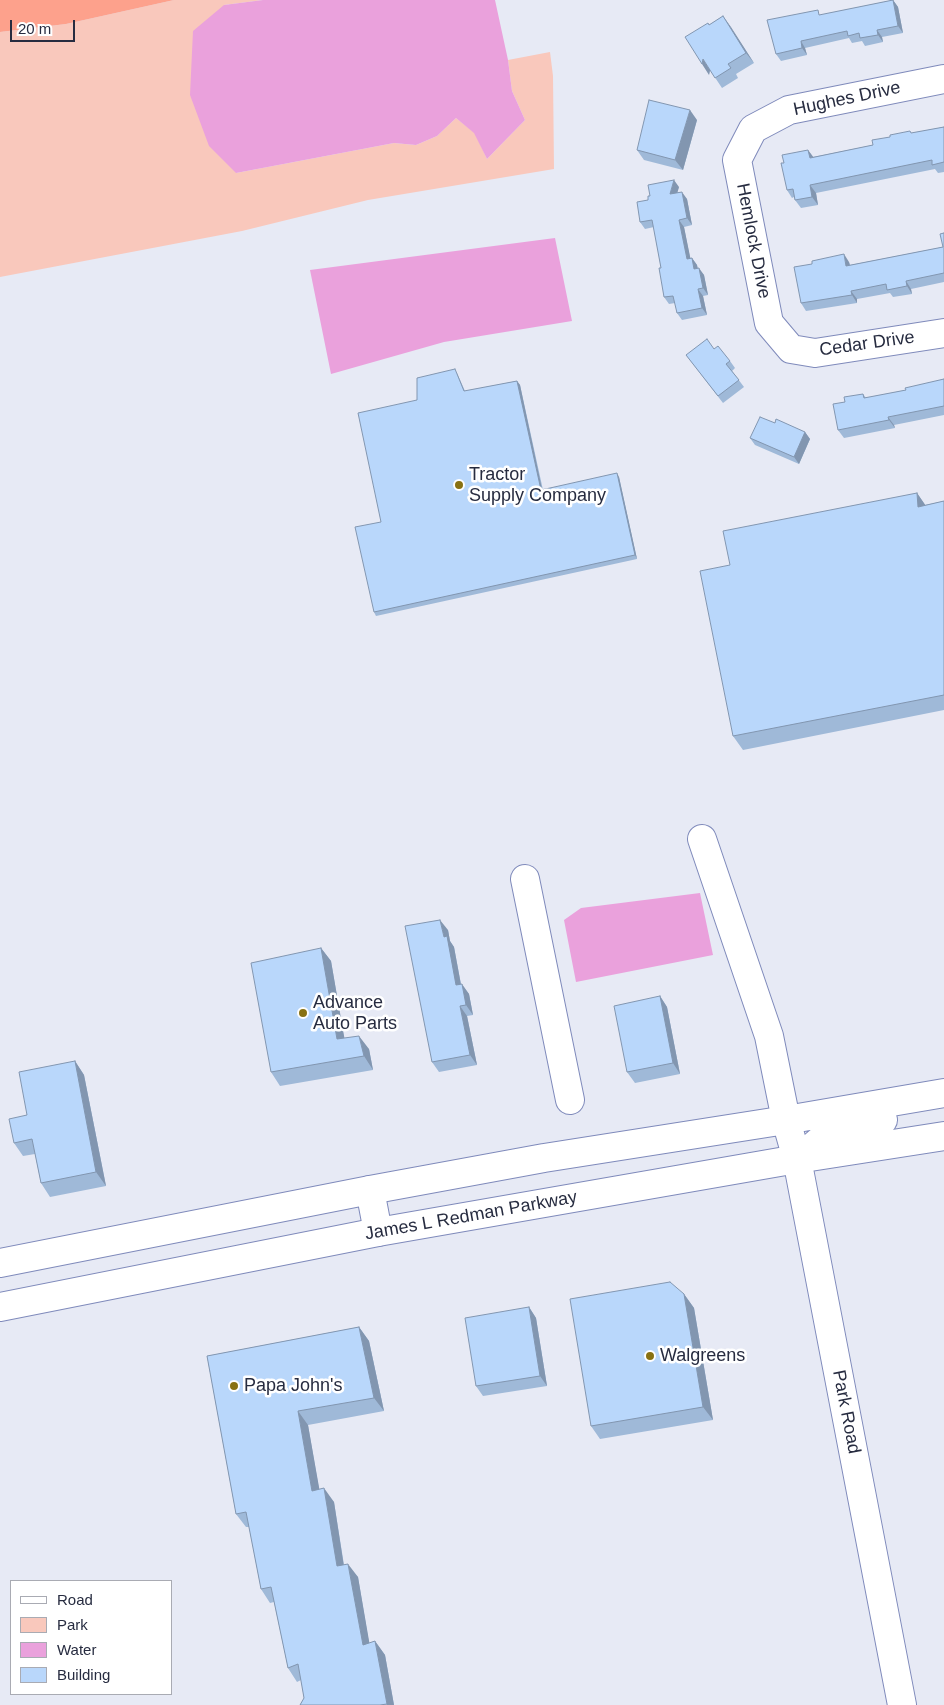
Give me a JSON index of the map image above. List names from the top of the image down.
{
  "streets": {
    "main road": [
      "Hughes Drive",
      "Hemlock Drive",
      "Cedar Drive",
      "James L Redman Parkway",
      "Park Road"
    ]
  },
  "crossings": [
    ["Hughes Drive", "Hemlock Drive"],
    ["Hemlock Drive", "Cedar Drive"],
    ["James L Redman Parkway", "Park Road"]
  ],
  "places": [
    "Tractor Supply Company",
    "Advance Auto Parts",
    "Walgreens",
    "Papa John's"
  ],
  "legend": [
    "Road",
    "Park",
    "Water",
    "Building"
  ],
  "scale_bar": "20 m"
}
